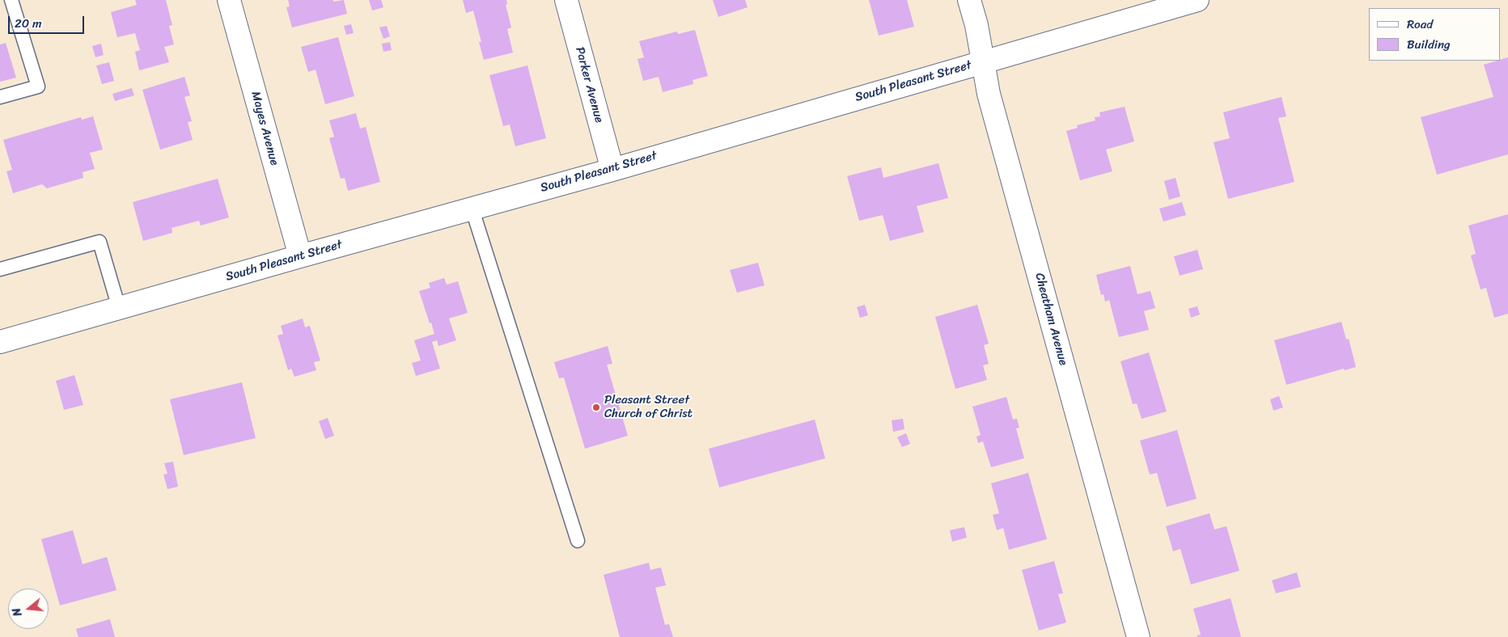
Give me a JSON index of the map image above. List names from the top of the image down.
{
  "streets": {
    "street": [
      "South Pleasant Street",
      "Parker Avenue",
      "Mayes Avenue",
      "Cheatham Avenue"
    ]
  },
  "crossings": [
    ["South Pleasant Street", "Parker Avenue"],
    ["South Pleasant Street", "Mayes Avenue"],
    ["South Pleasant Street", "Cheatham Avenue"]
  ],
  "places": ["Pleasant Street Church of Christ"],
  "legend": ["Road", "Building"],
  "scale_bar": "20 m",
  "north": "left"
}
